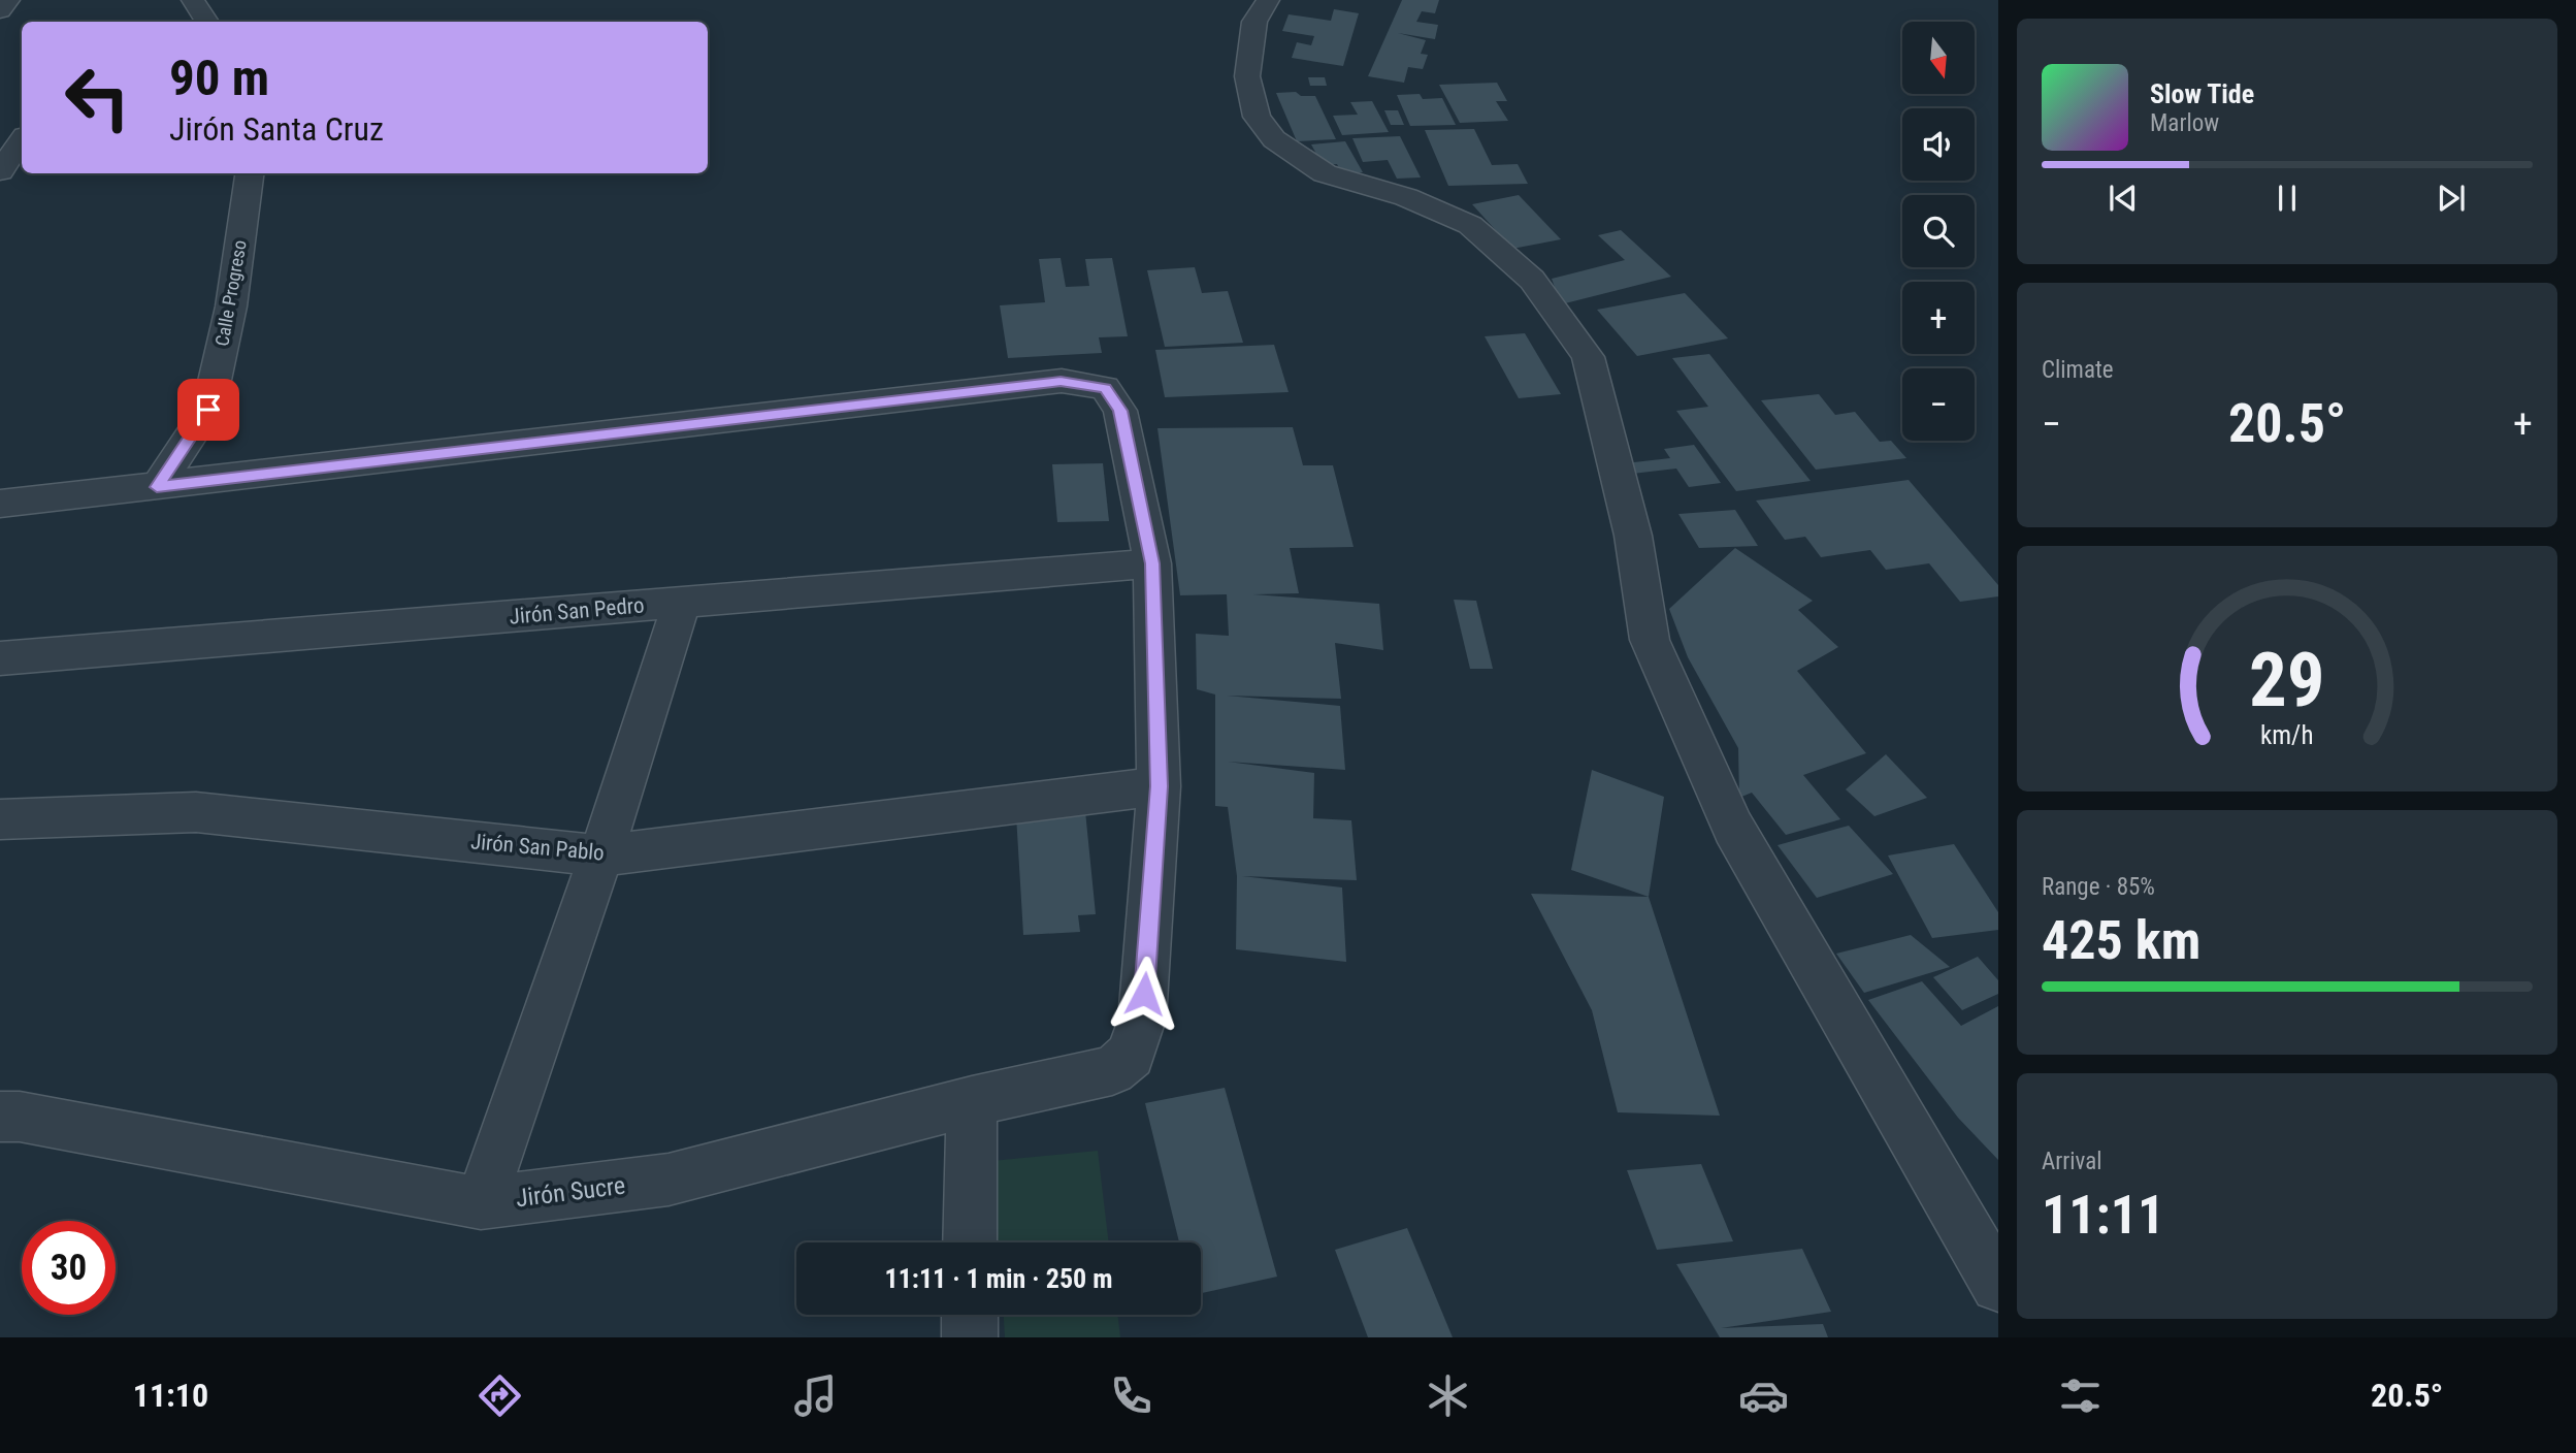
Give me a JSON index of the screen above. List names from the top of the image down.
{
  "streets": {
    "street": [
      "Calle Progreso",
      "Jirón San Pedro",
      "Jirón San Pablo",
      "Jirón Sucre"
    ]
  },
  "crossings": [
    ["Jirón San Pablo", "Jirón Sucre"]
  ],
  "north": "bottom",
  "page": {
    "map_buttons": ["+", "−"],
    "turn": ["90 m", "Jirón Santa Cruz"],
    "song": ["Slow Tide", "Marlow"],
    "tile": [
      "Climate",
      ["Range · 85%", "425 km"],
      ["Arrival", "11:11"]
    ],
    "heat": ["−", "20.5°", "+"],
    "limit": "30",
    "trip": "11:11 · 1 min · 250 m",
    "tabs": ["11:10", "20.5°"],
    "gauge": ["29", "km/h"]
  }
}
